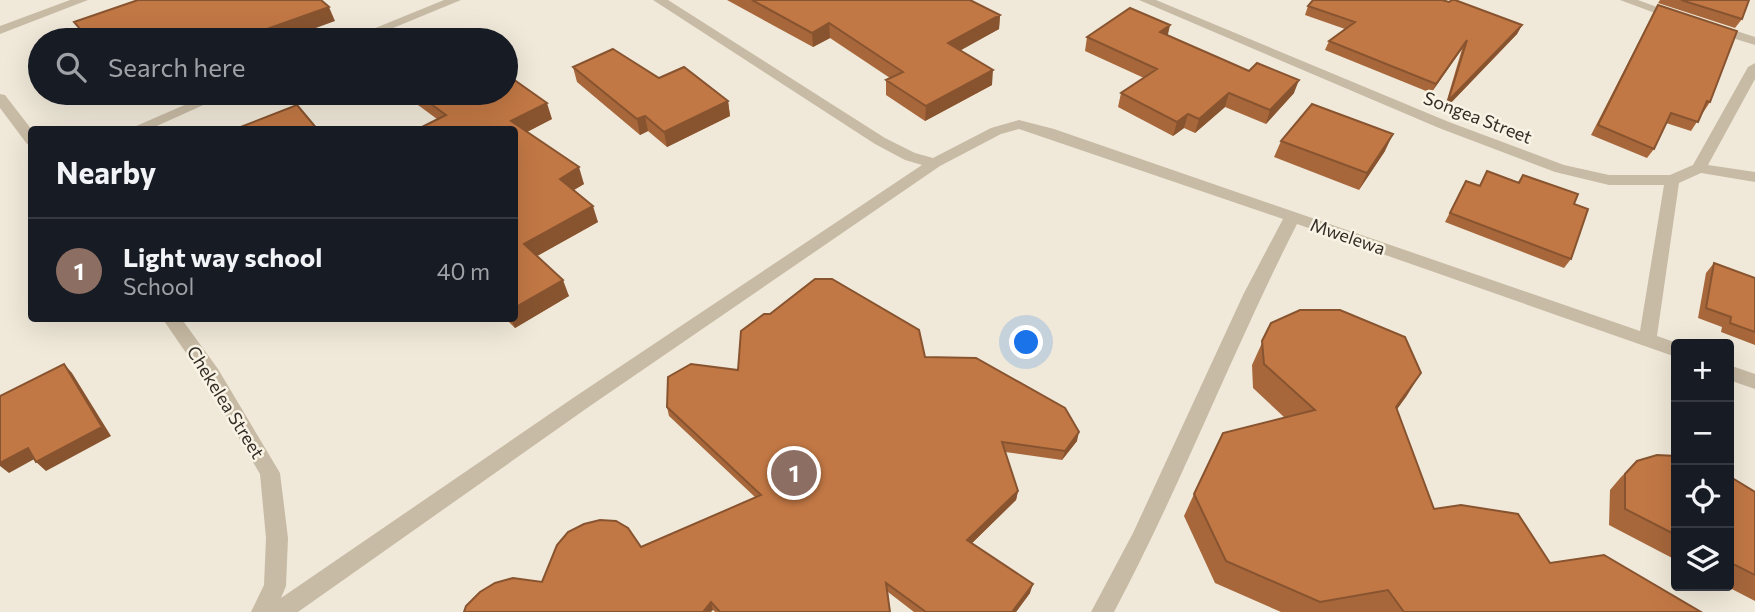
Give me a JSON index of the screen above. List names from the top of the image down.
{
  "streets": {
    "street": ["Songea Street", "Mwelewa", "Chekelea Street"]
  },
  "page": {
    "search": "Search here",
    "heading": "Nearby",
    "list": [
      {
        "mark": "1",
        "name": "Light way school",
        "note": "School",
        "value": "40 m"
      }
    ],
    "map_buttons": ["+", "−"],
    "pins": "1"
  }
}
